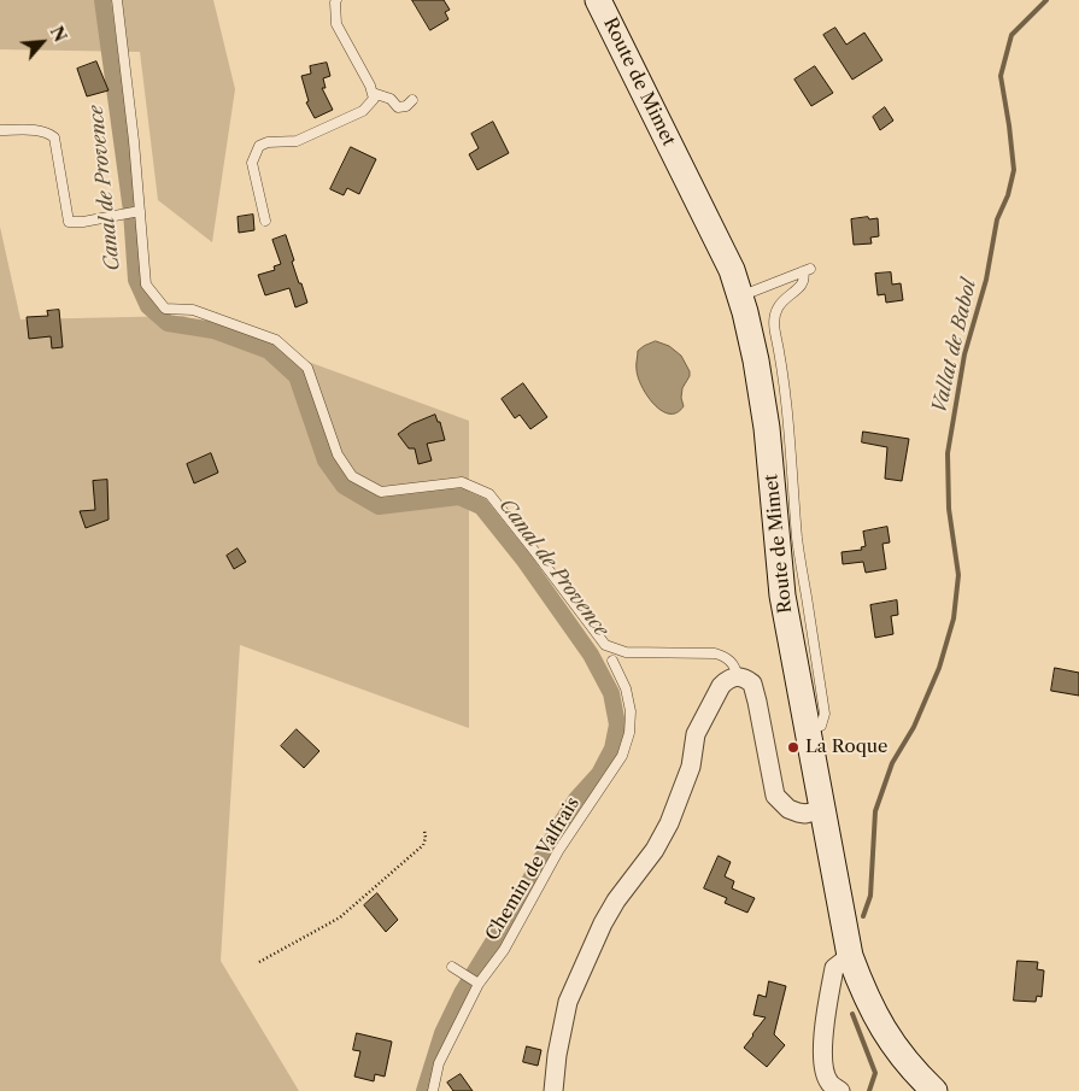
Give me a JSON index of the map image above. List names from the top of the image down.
{
  "streets": {
    "main road": ["Route de Mimet"],
    "lane": ["Chemin de Valfrais"]
  },
  "water": ["Canal de Provence", "Vallat de Babol"],
  "places": ["La Roque"],
  "north": "top right"
}
